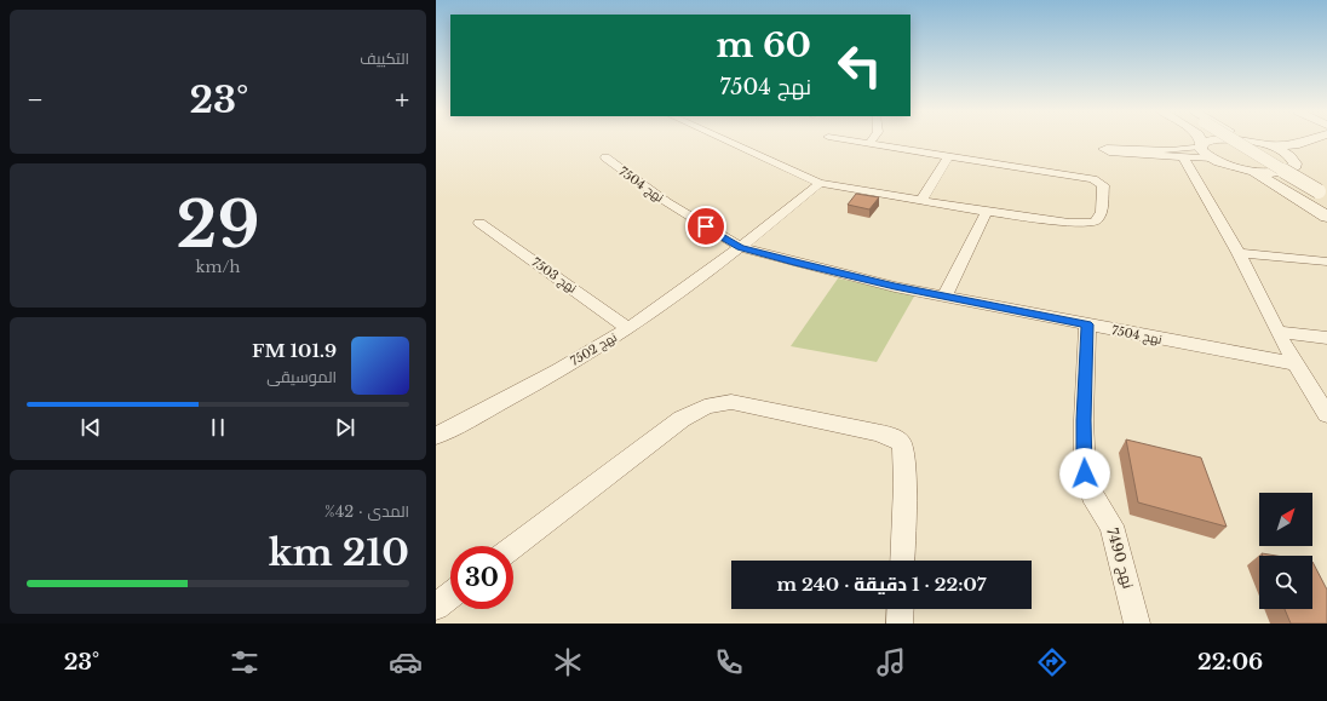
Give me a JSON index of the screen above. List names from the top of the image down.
{
  "streets": {
    "street": [
      "نهج 7504",
      "نهج 7503",
      "نهج 7502",
      "نهج 7490"
    ]
  },
  "crossings": [
    ["نهج 7504", "نهج 7502"],
    ["نهج 7504", "نهج 7490"],
    ["نهج 7503", "نهج 7502"]
  ],
  "north": "top right",
  "page": {
    "tile": [
      "التكييف",
      ["29", "km/h"],
      ["المدى · 42%", "210 km"]
    ],
    "turn": ["60 m", "نهج 7504"],
    "heat": ["−", "23°", "+"],
    "song": ["101.9 FM", "الموسيقى"],
    "limit": "30",
    "trip": "22:07 · 1 دقيقة · 240 m",
    "tabs": ["22:06", "23°"]
  }
}
